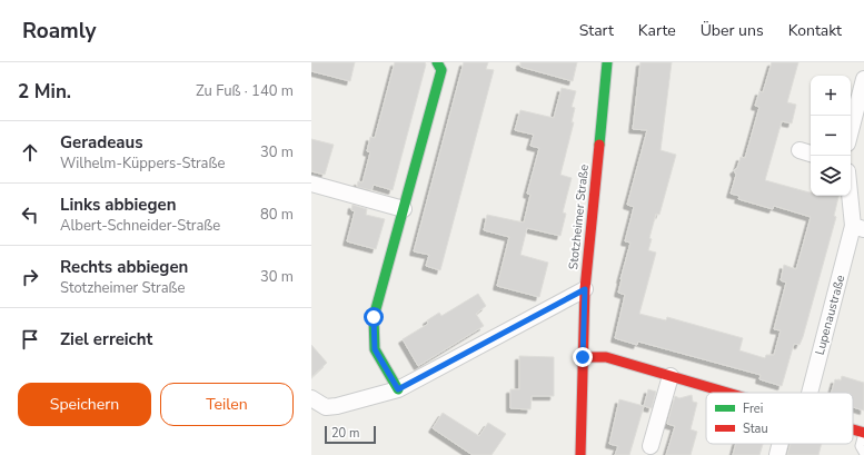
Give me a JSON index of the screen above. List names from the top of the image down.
{
  "streets": {
    "street": ["Stotzheimer Straße", "Lupenaustraße"]
  },
  "legend": ["Frei", "Stau"],
  "scale_bar": "20 m",
  "page": {
    "header": "Roamly",
    "nav": [
      "Start",
      "Karte",
      "Über uns",
      "Kontakt"
    ],
    "heading": ["2 Min.", "Zu Fuß · 140 m"],
    "map_buttons": ["+", "−"],
    "list": [
      ["Geradeaus", "Wilhelm-Küppers-Straße", "30 m"],
      ["Links abbiegen", "Albert-Schneider-Straße", "80 m"],
      ["Rechts abbiegen", "Stotzheimer Straße", "30 m"],
      "Ziel erreicht"
    ],
    "buttons": ["Speichern", "Teilen"],
    "scale": "20 m"
  }
}
